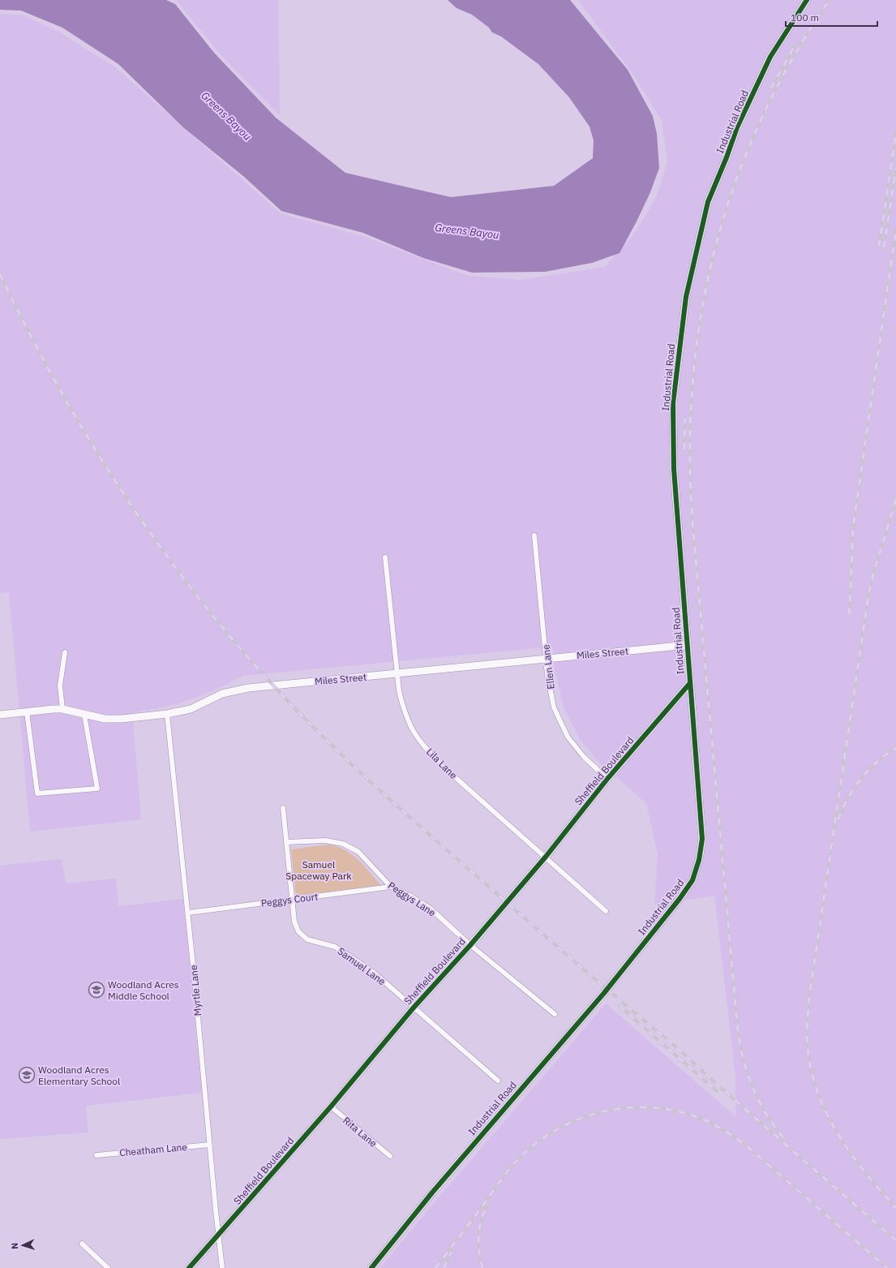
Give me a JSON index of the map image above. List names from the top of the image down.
{
  "streets": {
    "street": [
      "Industrial Road",
      "Miles Street",
      "Ellen Lane",
      "Lila Lane",
      "Sheffield Boulevard",
      "Peggys Lane",
      "Peggys Court",
      "Samuel Lane",
      "Myrtle Lane",
      "Rita Lane",
      "Cheatham Lane"
    ]
  },
  "crossings": [
    ["Industrial Road", "Miles Street"],
    ["Industrial Road", "Sheffield Boulevard"],
    ["Miles Street", "Ellen Lane"],
    ["Miles Street", "Lila Lane"],
    ["Miles Street", "Myrtle Lane"],
    ["Ellen Lane", "Sheffield Boulevard"],
    ["Lila Lane", "Sheffield Boulevard"],
    ["Sheffield Boulevard", "Peggys Lane"],
    ["Sheffield Boulevard", "Samuel Lane"],
    ["Sheffield Boulevard", "Myrtle Lane"],
    ["Sheffield Boulevard", "Rita Lane"],
    ["Peggys Lane", "Peggys Court"],
    ["Peggys Lane", "Samuel Lane"],
    ["Peggys Court", "Samuel Lane"],
    ["Peggys Court", "Myrtle Lane"],
    ["Myrtle Lane", "Cheatham Lane"]
  ],
  "water": ["Greens Bayou"],
  "parks": ["Samuel Spaceway Park"],
  "places": {
    "school or university": ["Woodland Acres Middle School", "Woodland Acres Elementary School"]
  },
  "scale_bar": "100 m",
  "north": "left"
}
